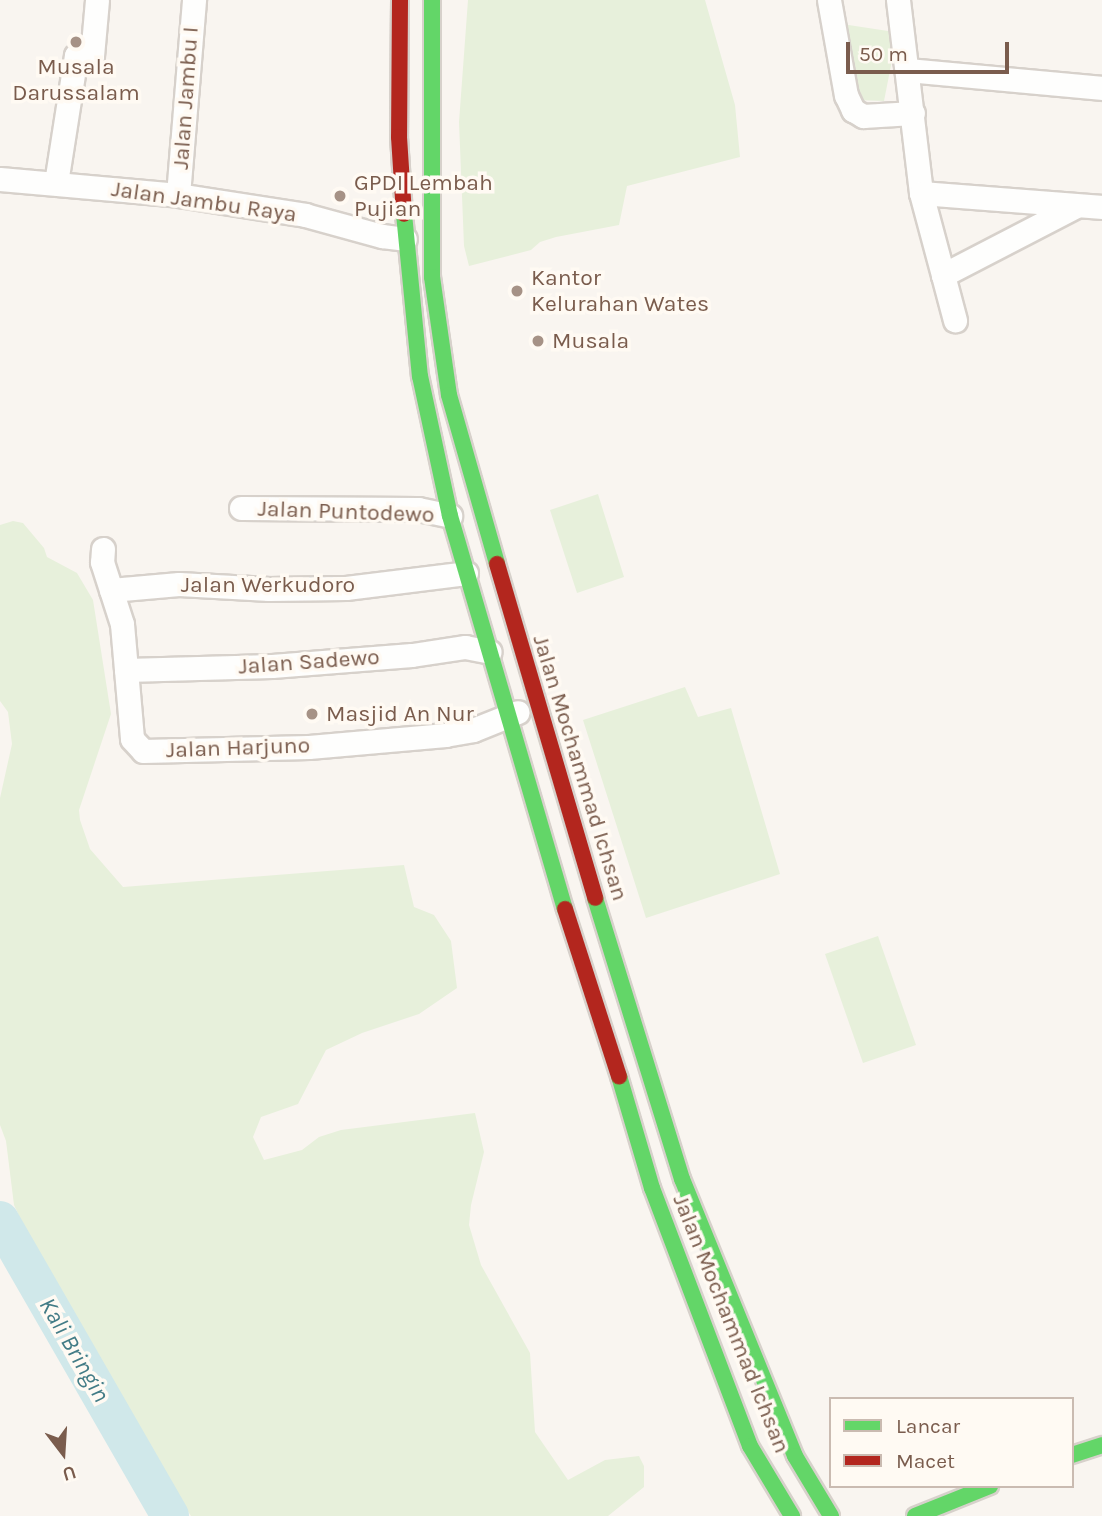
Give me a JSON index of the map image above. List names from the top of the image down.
{
  "streets": {
    "main road": ["Jalan Mochammad Ichsan"],
    "street": [
      "Jalan Jambu I",
      "Jalan Jambu Raya",
      "Jalan Puntodewo",
      "Jalan Werkudoro",
      "Jalan Sadewo",
      "Jalan Harjuno"
    ]
  },
  "crossings": [
    ["Jalan Jambu I", "Jalan Jambu Raya"],
    ["Jalan Jambu Raya", "Jalan Mochammad Ichsan"],
    ["Jalan Puntodewo", "Jalan Mochammad Ichsan"],
    ["Jalan Werkudoro", "Jalan Harjuno"],
    ["Jalan Werkudoro", "Jalan Mochammad Ichsan"],
    ["Jalan Sadewo", "Jalan Harjuno"],
    ["Jalan Sadewo", "Jalan Mochammad Ichsan"],
    ["Jalan Harjuno", "Jalan Mochammad Ichsan"]
  ],
  "water": ["Kali Bringin"],
  "places": [
    "Musala Darussalam",
    "GPDI Lembah Pujian",
    "Kantor Kelurahan Wates",
    "Musala",
    "Masjid An Nur"
  ],
  "legend": ["Lancar", "Macet"],
  "scale_bar": "50 m",
  "north": "bottom"
}
